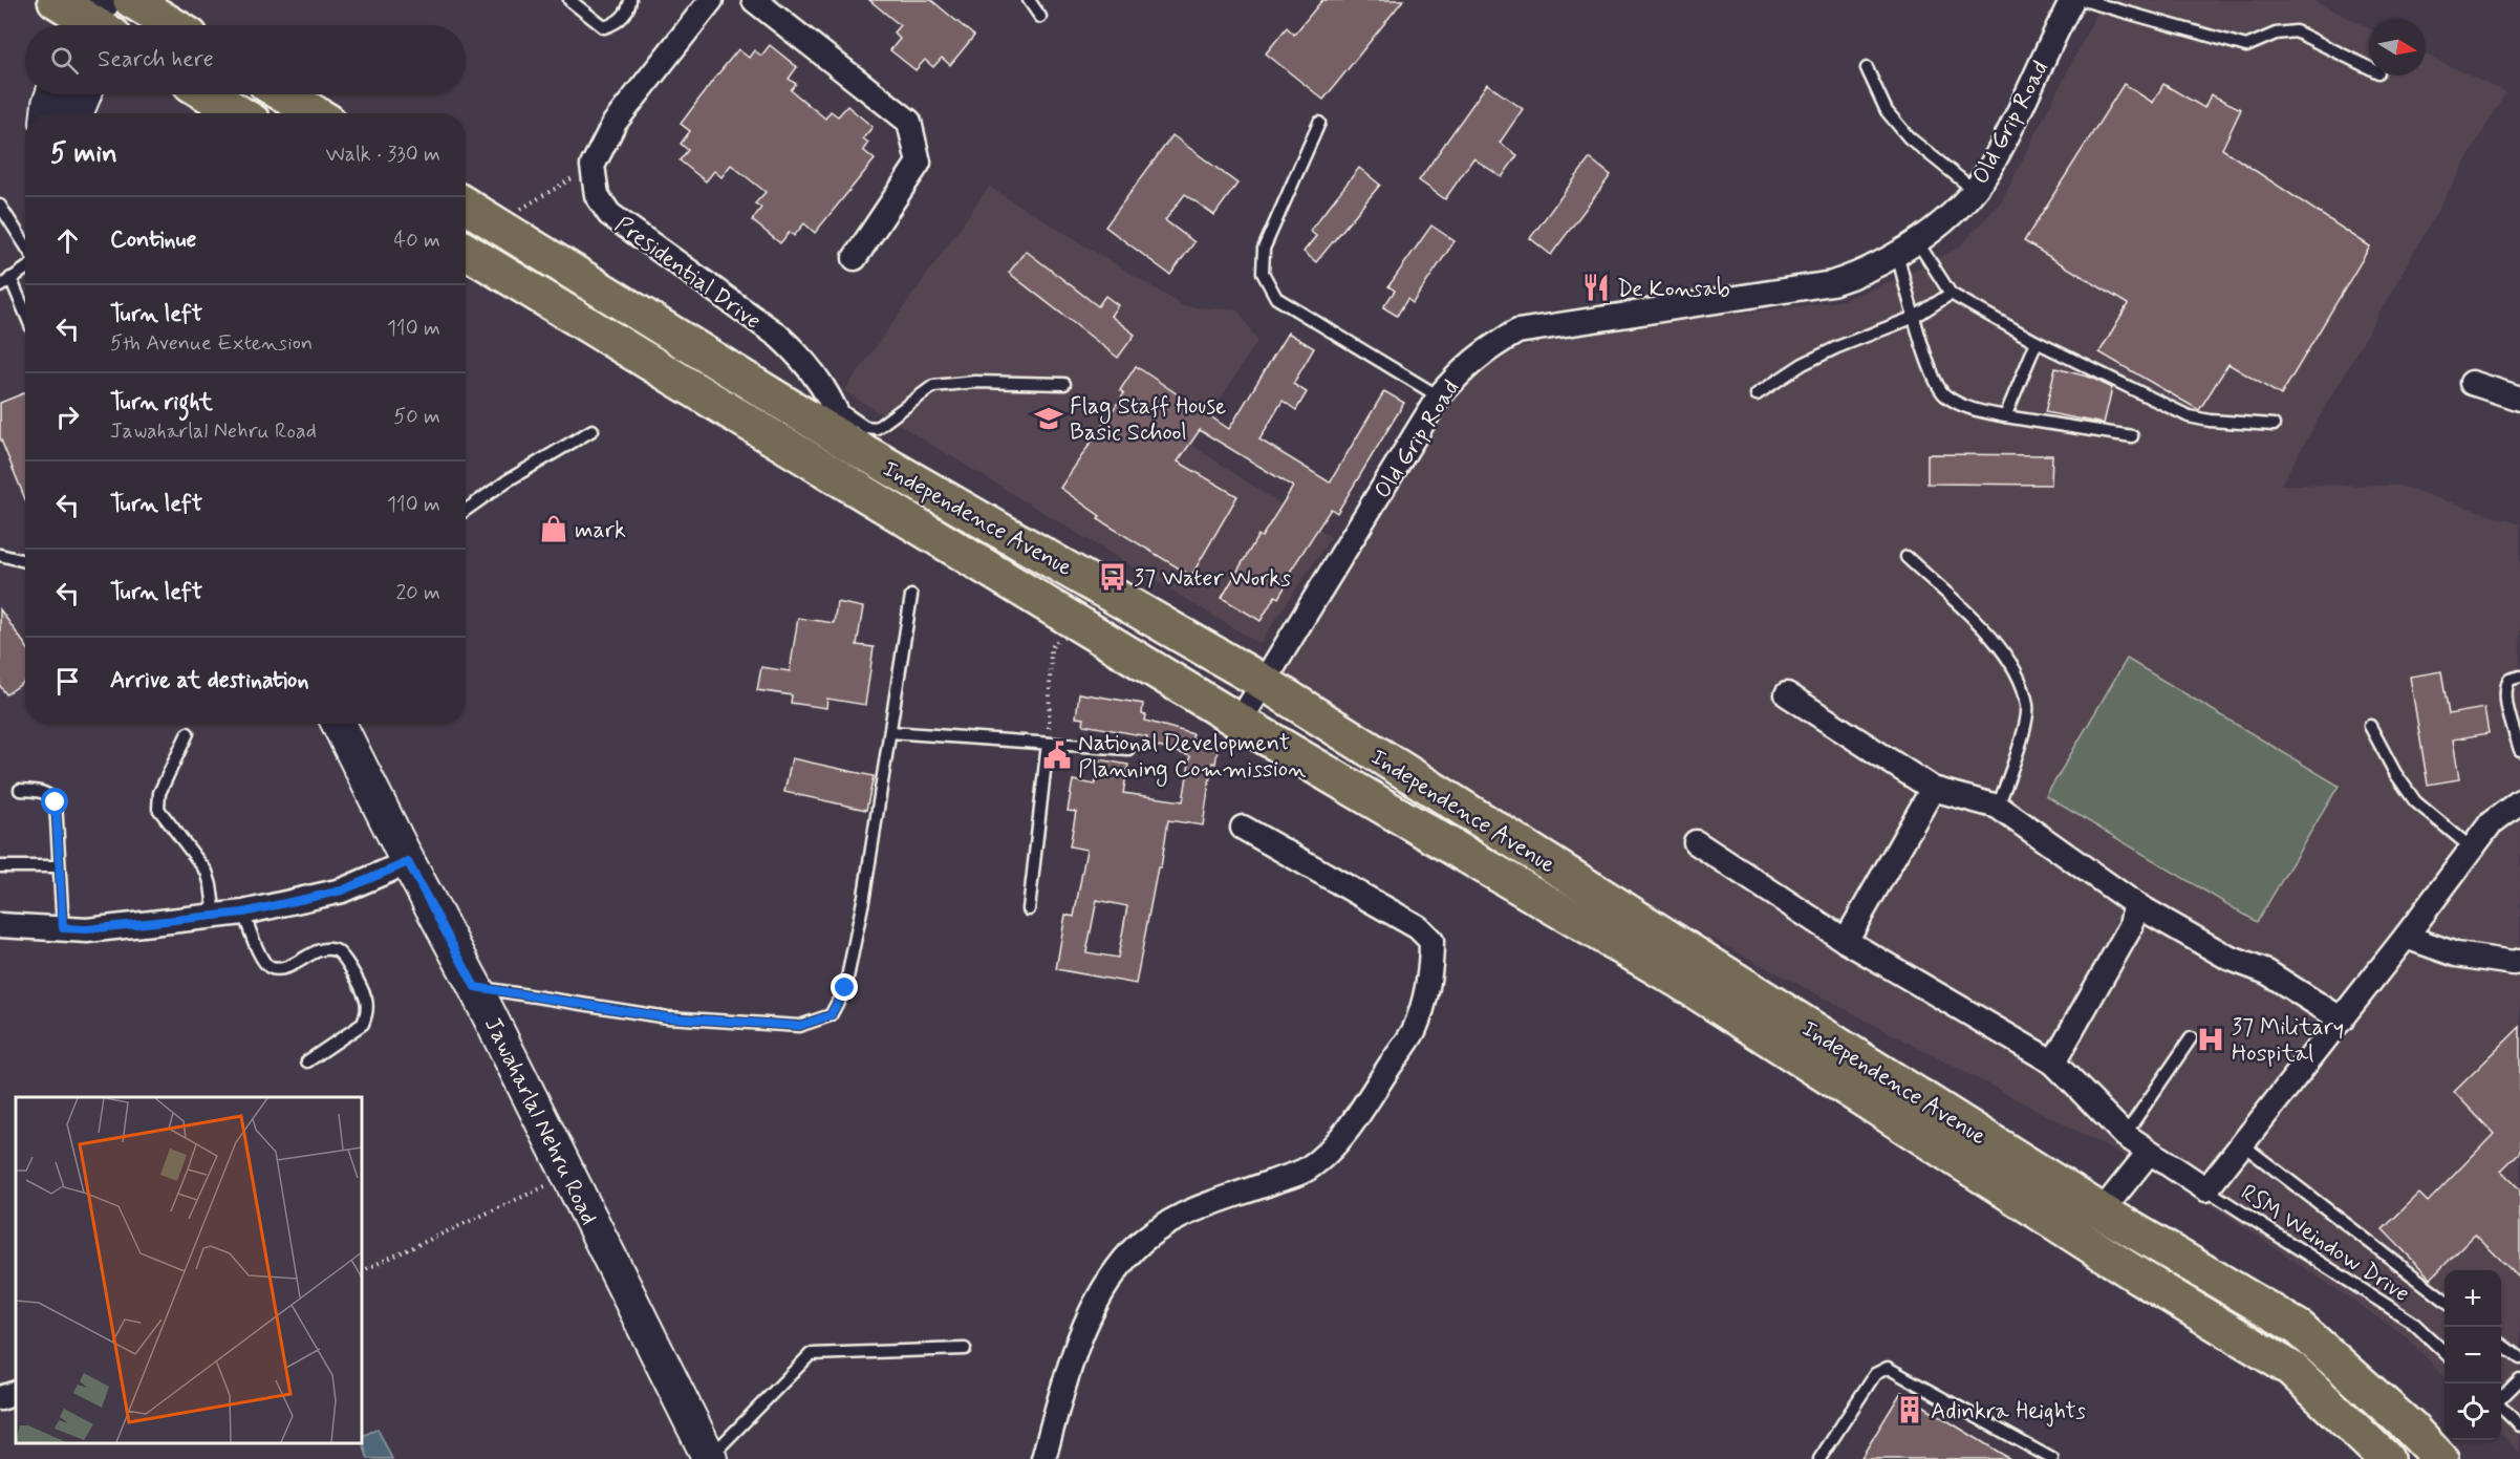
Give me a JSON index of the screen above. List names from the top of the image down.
{
  "streets": {
    "highway": ["Independence Avenue"],
    "street": ["Old Grip Road", "Presidential Drive", "Jawaharlal Nehru Road"],
    "lane": ["RSM Weindow Drive"]
  },
  "crossings": [
    ["Old Grip Road", "Independence Avenue"],
    ["Presidential Drive", "Independence Avenue"]
  ],
  "places": {
    "restaurant": ["De Konsab"],
    "school or university": ["Flag Staff House Basic School"],
    "shop": ["mark"],
    "bus stop": ["37 Water Works"],
    "public building": ["National Development Planning Commission"],
    "hospital": ["37 Military Hospital"],
    "building": ["Adinkra Heights"]
  },
  "north": "right",
  "page": {
    "search": "Search here",
    "heading": ["5 min", "Walk · 330 m"],
    "list": [
      ["Continue", "40 m"],
      ["Turn left", "5th Avenue Extension", "110 m"],
      ["Turn right", "Jawaharlal Nehru Road", "50 m"],
      ["Turn left", "110 m"],
      ["Turn left", "20 m"],
      "Arrive at destination"
    ],
    "map_buttons": ["+", "−"]
  }
}
